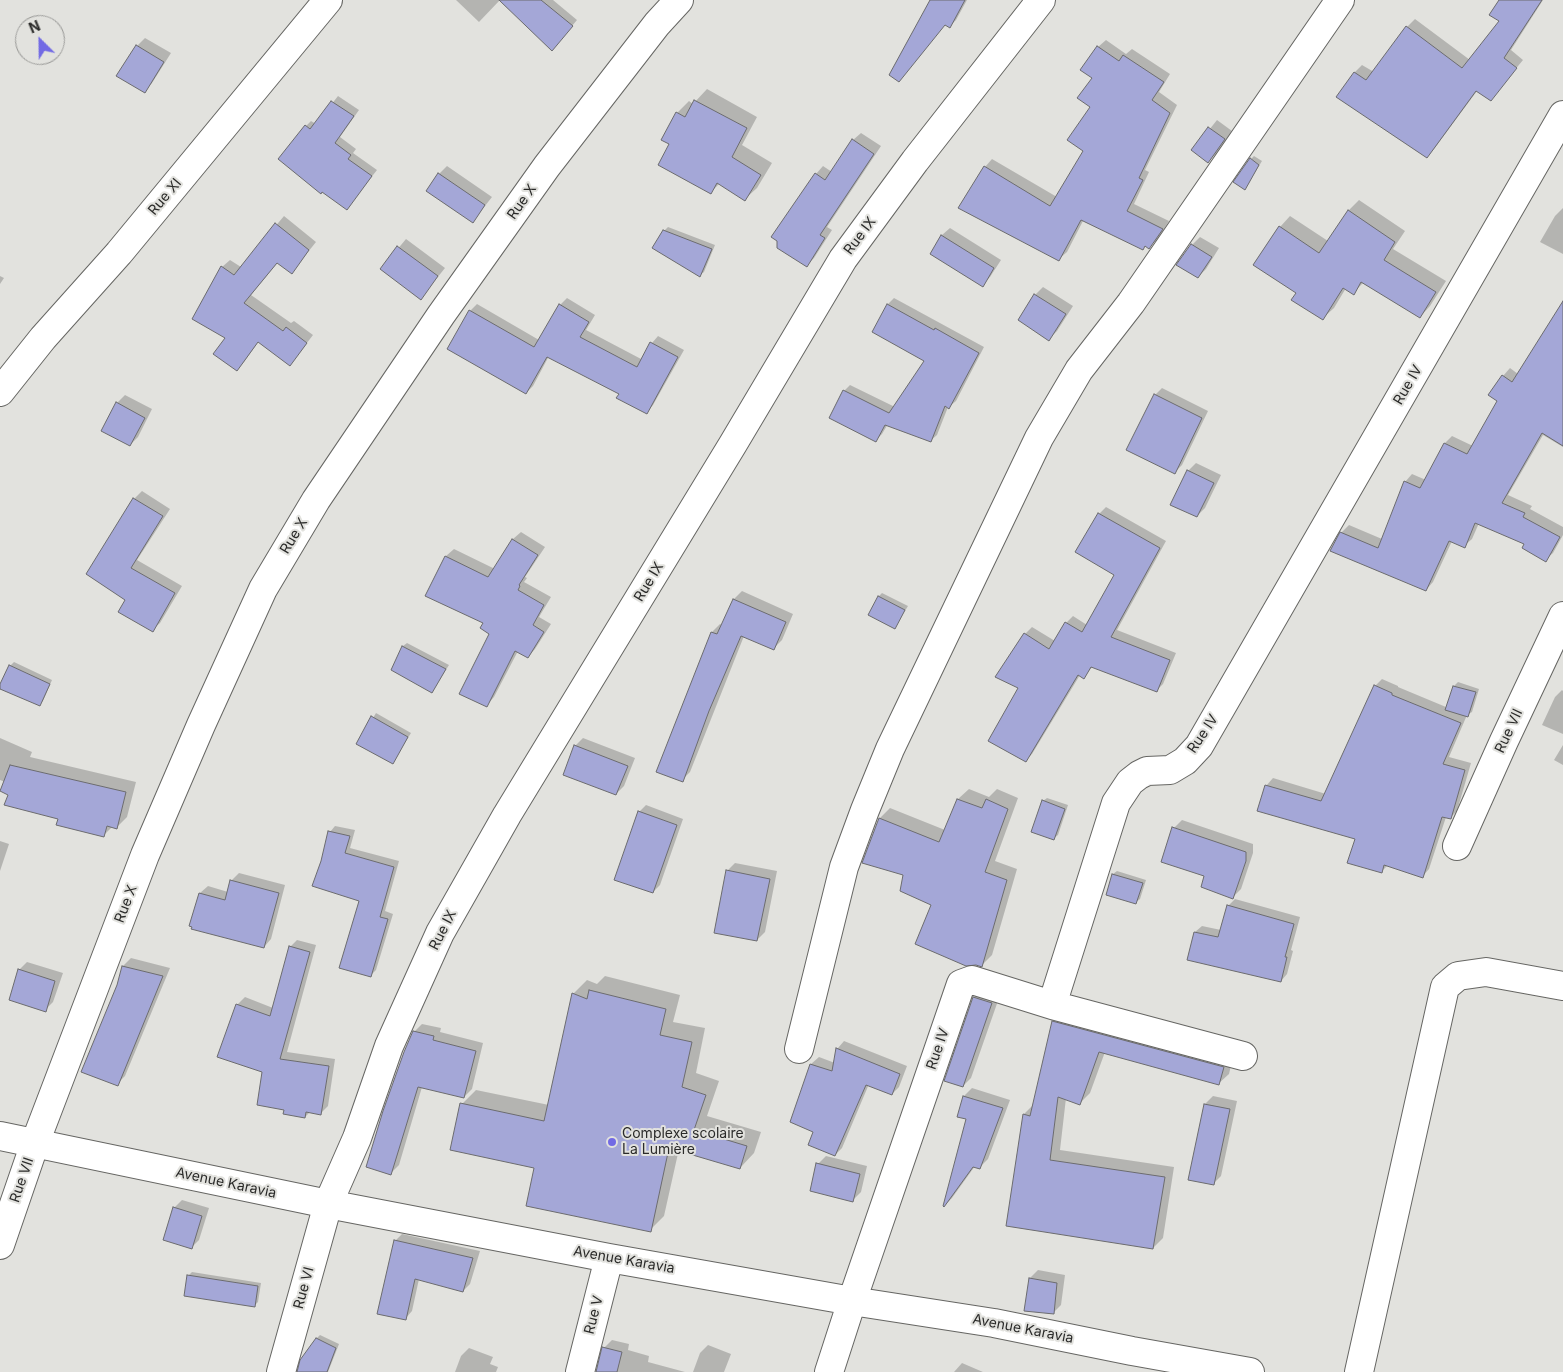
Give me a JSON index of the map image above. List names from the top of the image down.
{
  "streets": {
    "street": [
      "Rue XI",
      "Rue X",
      "Rue IX",
      "Rue IV",
      "Rue VII",
      "Avenue Karavia",
      "Rue VI",
      "Rue V"
    ]
  },
  "crossings": [
    ["Rue X", "Rue VII"],
    ["Rue X", "Avenue Karavia"],
    ["Rue IX", "Avenue Karavia"],
    ["Rue IX", "Rue VI"],
    ["Rue IV", "Avenue Karavia"],
    ["Rue VII", "Avenue Karavia"],
    ["Avenue Karavia", "Rue VI"],
    ["Avenue Karavia", "Rue V"]
  ],
  "places": ["Complexe scolaire La Lumière"],
  "north": "top left"
}
